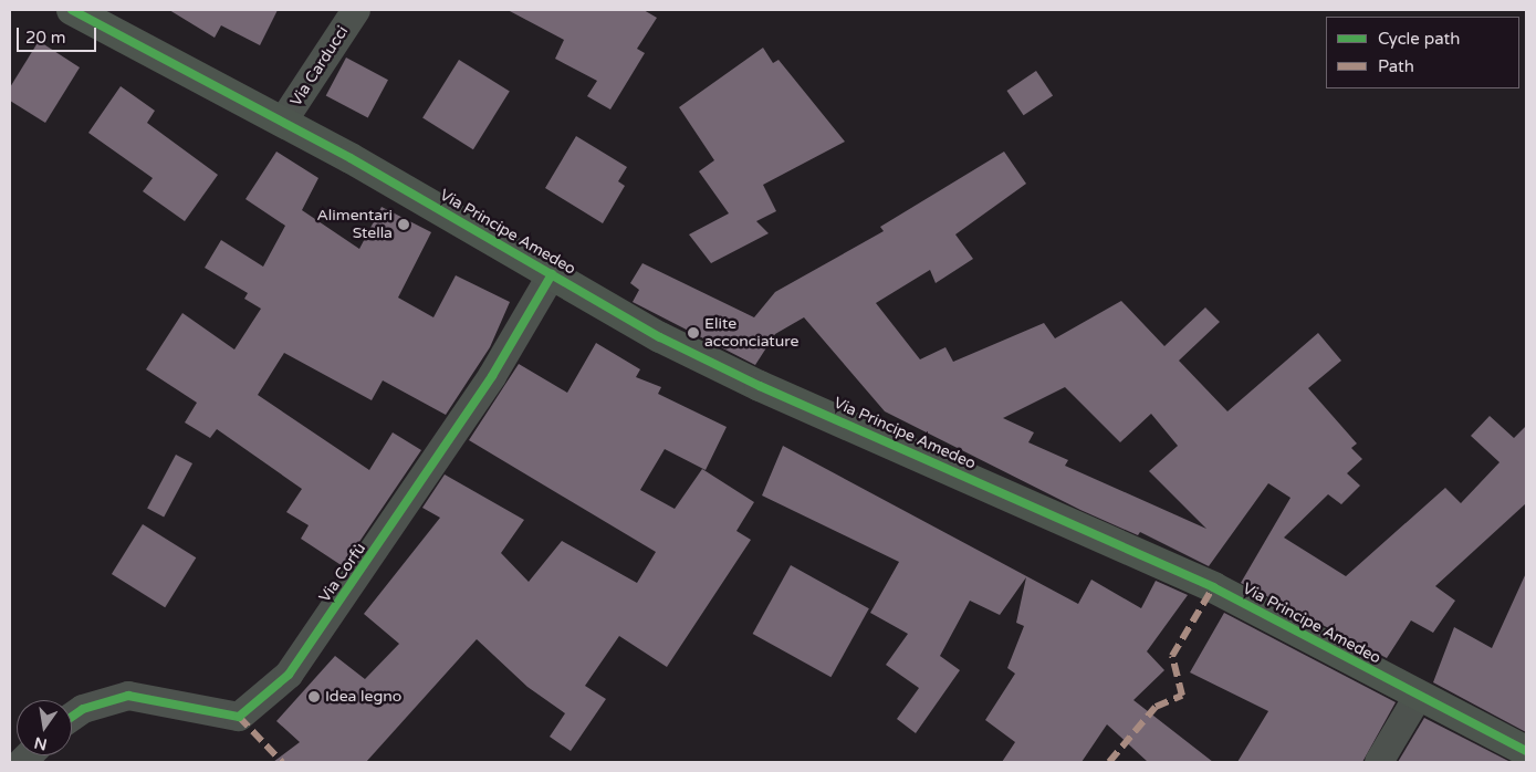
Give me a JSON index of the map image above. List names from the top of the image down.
{
  "streets": {
    "street": ["Via Carducci", "Via Principe Amedeo", "Via Corfù"]
  },
  "crossings": [
    ["Via Carducci", "Via Principe Amedeo"],
    ["Via Principe Amedeo", "Via Corfù"]
  ],
  "places": ["Alimentari Stella", "Elite acconciature", "Idea legno"],
  "legend": ["Cycle path", "Path"],
  "scale_bar": "20 m",
  "north": "bottom"
}
